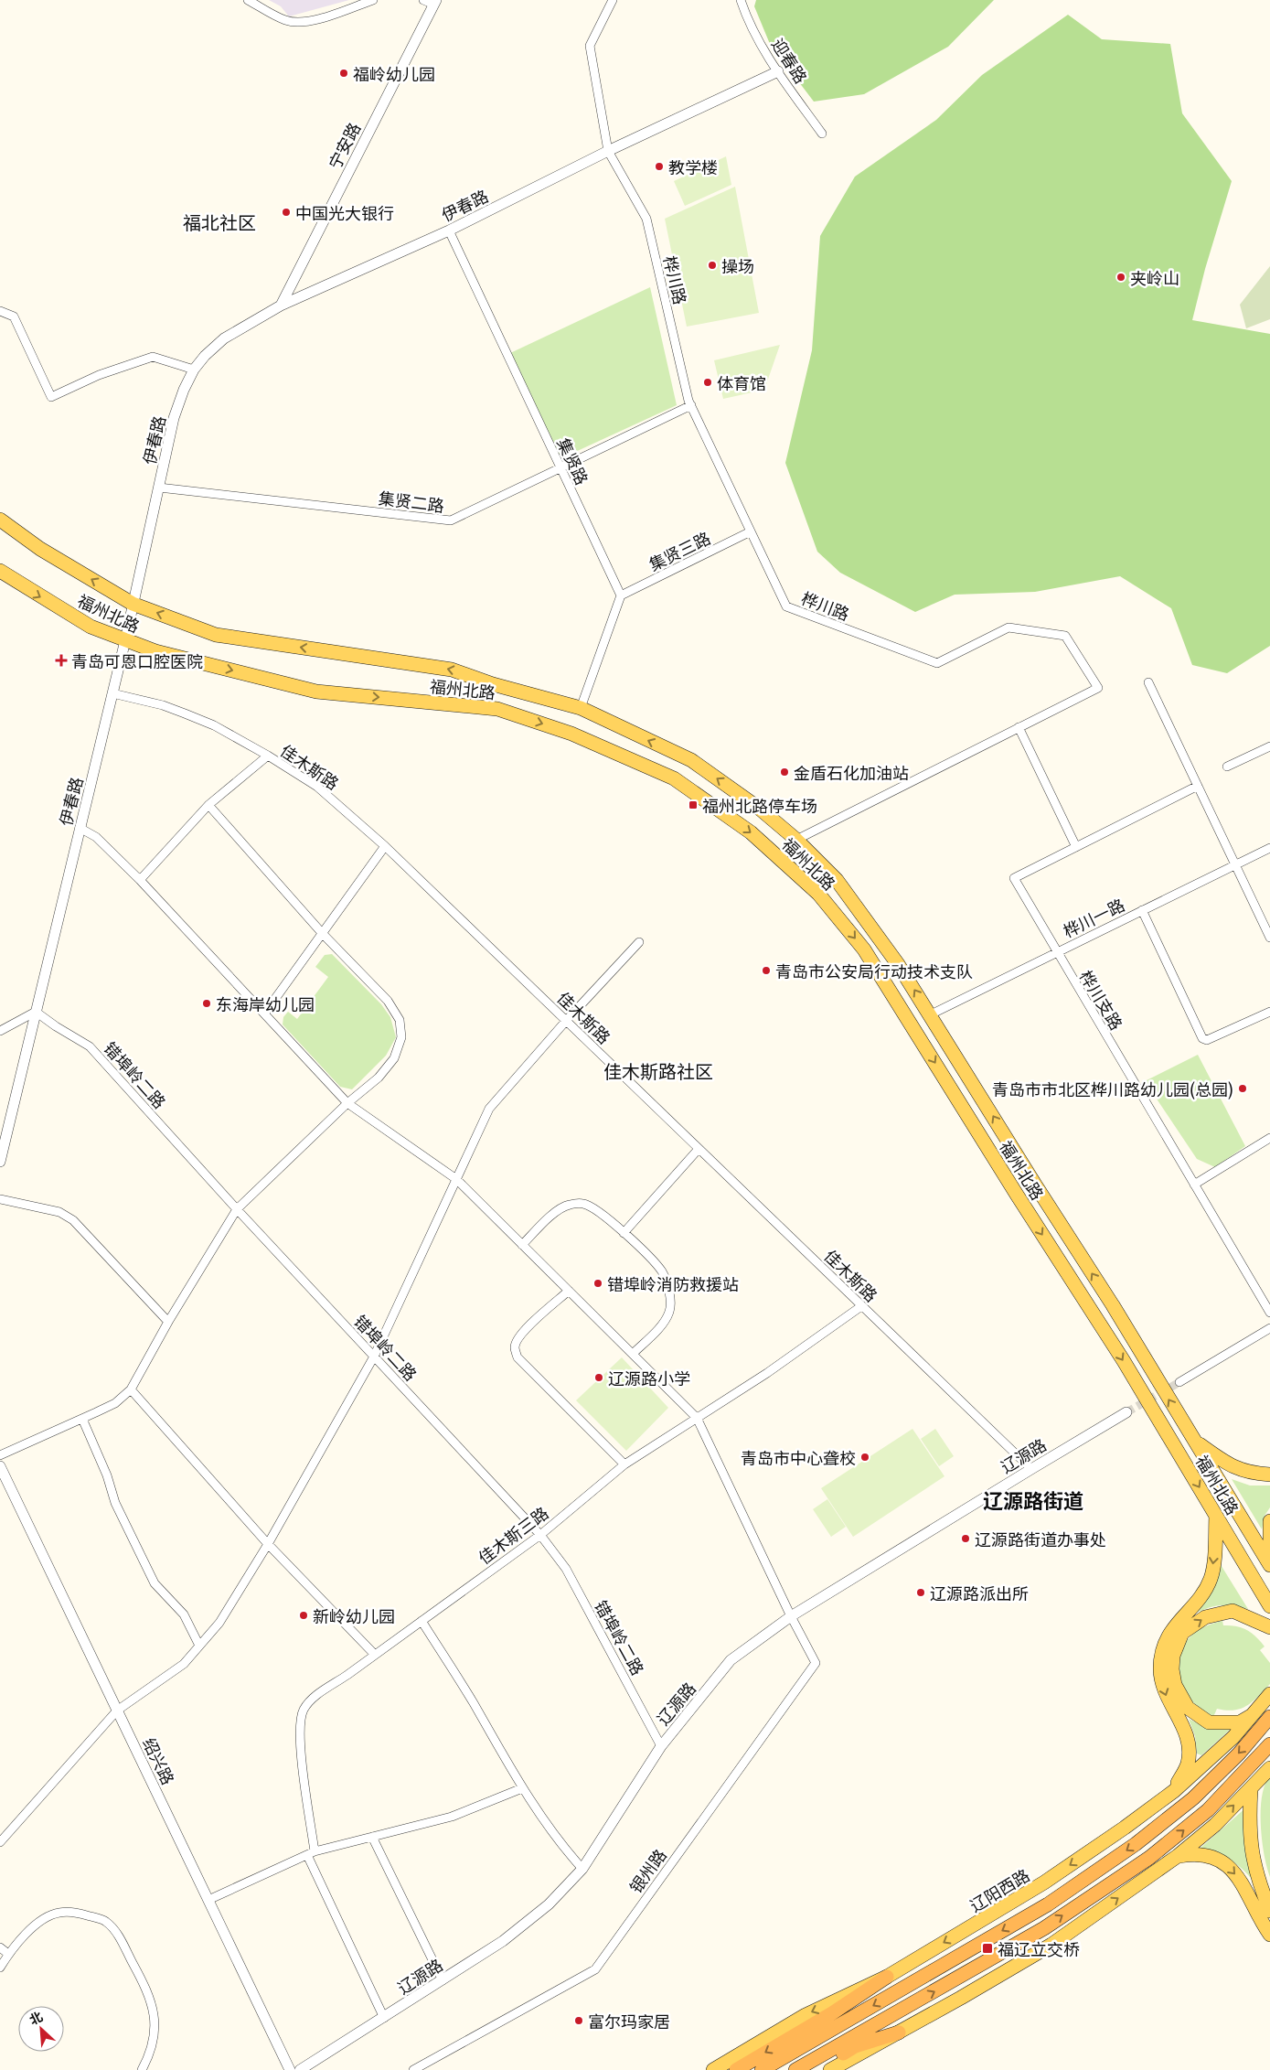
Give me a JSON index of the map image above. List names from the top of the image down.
{
  "streets": {
    "main road": ["福州北路", "辽阳西路"],
    "street": [
      "迎春路",
      "宁安路",
      "伊春路",
      "桦川路",
      "集贤路",
      "集贤二路",
      "集贤三路",
      "佳木斯路",
      "桦川一路",
      "桦川支路",
      "错埠岭二路",
      "辽源路",
      "佳木斯三路",
      "绍兴路",
      "银州路"
    ]
  },
  "crossings": [
    ["迎春路", "伊春路"],
    ["宁安路", "伊春路"],
    ["伊春路", "桦川路"],
    ["伊春路", "集贤路"],
    ["伊春路", "集贤二路"],
    ["伊春路", "福州北路"],
    ["伊春路", "佳木斯路"],
    ["伊春路", "错埠岭二路"],
    ["桦川路", "集贤二路"],
    ["桦川路", "集贤三路"],
    ["桦川路", "福州北路"],
    ["集贤路", "集贤二路"],
    ["集贤路", "集贤三路"],
    ["福州北路", "桦川一路"],
    ["佳木斯路", "辽源路"],
    ["佳木斯路", "佳木斯三路"],
    ["桦川一路", "桦川支路"],
    ["错埠岭二路", "辽源路"],
    ["错埠岭二路", "佳木斯三路"],
    ["辽源路", "佳木斯三路"],
    ["辽源路", "银州路"]
  ],
  "districts": ["福北社区", "佳木斯路社区", "辽源路街道"],
  "places": {
    "other": [
      "福岭幼儿园",
      "教学楼",
      "中国光大银行",
      "操场",
      "夹岭山",
      "体育馆",
      "金盾石化加油站",
      "青岛市公安局行动技术支队",
      "东海岸幼儿园",
      "青岛市市北区桦川路幼儿园(总园)",
      "错埠岭消防救援站",
      "辽源路小学",
      "青岛市中心聋校",
      "辽源路街道办事处",
      "辽源路派出所",
      "新岭幼儿园",
      "富尔玛家居"
    ],
    "health": ["青岛可恩口腔医院"],
    "transit": ["福州北路停车场", "福辽立交桥"]
  },
  "north": "top left"
}
